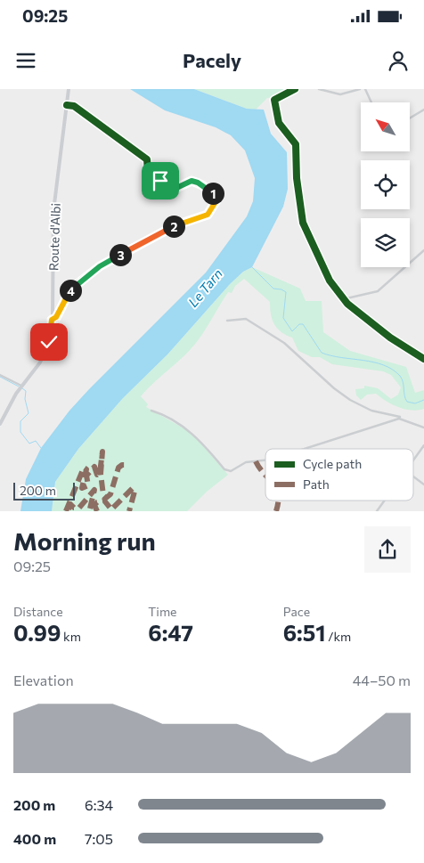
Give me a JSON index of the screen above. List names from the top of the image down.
{
  "streets": {
    "street": ["Route d'Albi"]
  },
  "water": ["Le Tarn"],
  "legend": ["Cycle path", "Path"],
  "scale_bar": "200 m",
  "north": "top left",
  "page": {
    "status": "09:25",
    "header": "Pacely",
    "pins": [
      "1",
      "2",
      "3",
      "4"
    ],
    "scale": "200 m",
    "heading": ["Morning run", "09:25"],
    "stats": [
      ["Distance", "0.99 km"],
      ["Time", "6:47"],
      ["Pace", "6:51 /km"]
    ],
    "chart": ["Elevation", "44–50 m"],
    "list": [
      {
        "name": "200 m",
        "note": "6:34"
      },
      {
        "name": "400 m",
        "note": "7:05"
      }
    ]
  }
}
